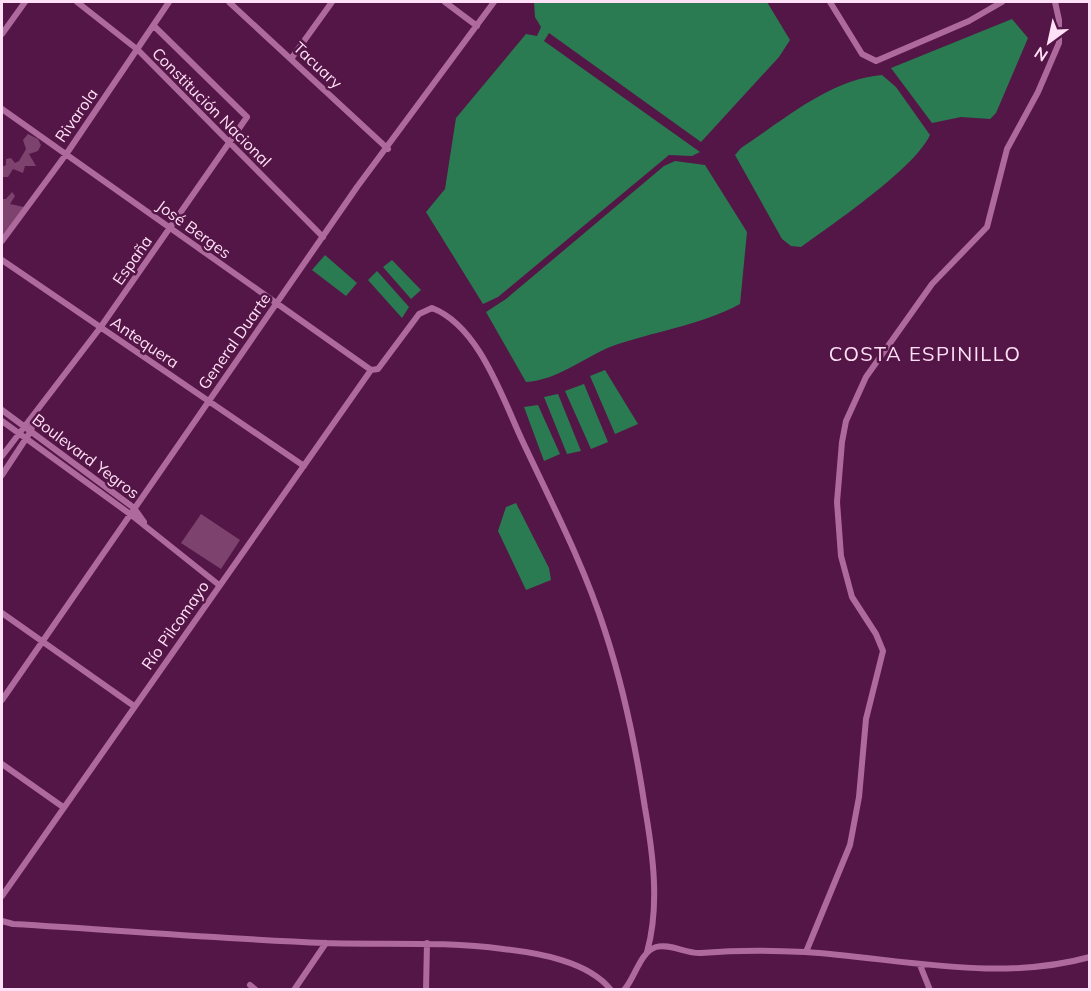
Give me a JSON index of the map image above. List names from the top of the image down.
{
  "streets": {
    "street": [
      "Tacuary",
      "Constitución Nacional",
      "Rivarola",
      "José Berges",
      "España",
      "General Duarte",
      "Antequera",
      "Boulevard Yegros",
      "Río Pilcomayo"
    ]
  },
  "crossings": [
    ["Tacuary", "General Duarte"],
    ["Constitución Nacional", "Rivarola"],
    ["Constitución Nacional", "España"],
    ["Constitución Nacional", "General Duarte"],
    ["Rivarola", "José Berges"],
    ["Rivarola", "España"],
    ["José Berges", "España"],
    ["José Berges", "General Duarte"],
    ["José Berges", "Río Pilcomayo"],
    ["España", "Antequera"],
    ["General Duarte", "Antequera"],
    ["General Duarte", "Boulevard Yegros"],
    ["Antequera", "Río Pilcomayo"],
    ["Boulevard Yegros", "Río Pilcomayo"]
  ],
  "districts": ["COSTA ESPINILLO"],
  "north": "bottom left"
}
